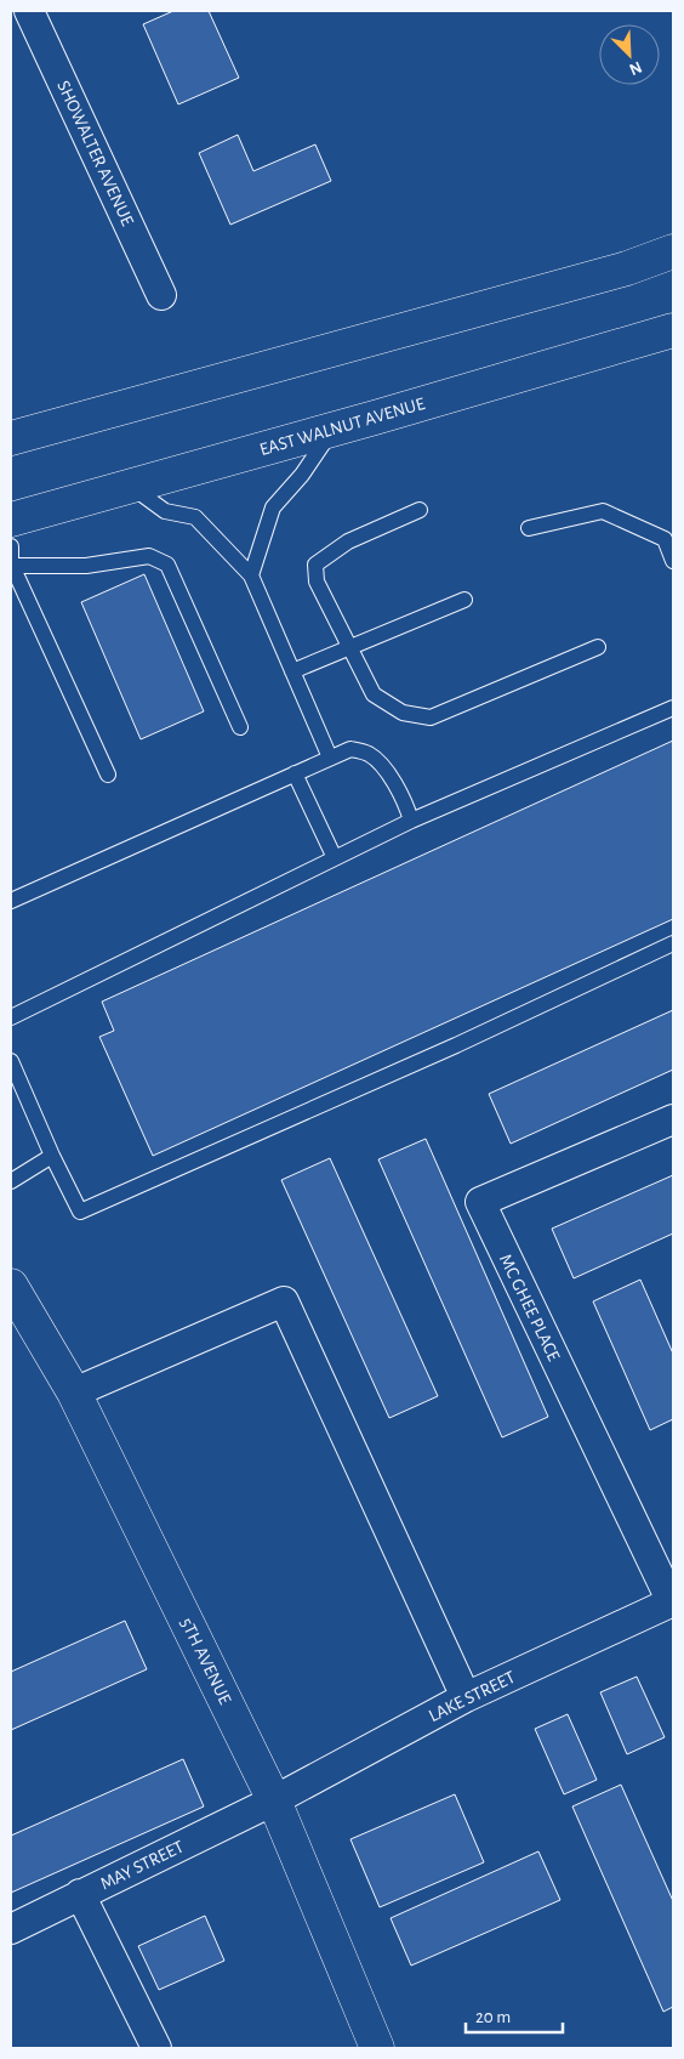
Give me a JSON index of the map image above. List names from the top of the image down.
{
  "streets": {
    "main road": ["EAST WALNUT AVENUE", "5TH AVENUE"],
    "street": [
      "SHOWALTER AVENUE",
      "MC GHEE PLACE",
      "LAKE STREET",
      "MAY STREET"
    ]
  },
  "crossings": [
    ["MC GHEE PLACE", "LAKE STREET"],
    ["5TH AVENUE", "LAKE STREET"],
    ["5TH AVENUE", "MAY STREET"],
    ["LAKE STREET", "MAY STREET"]
  ],
  "scale_bar": "20 m",
  "north": "bottom right"
}
